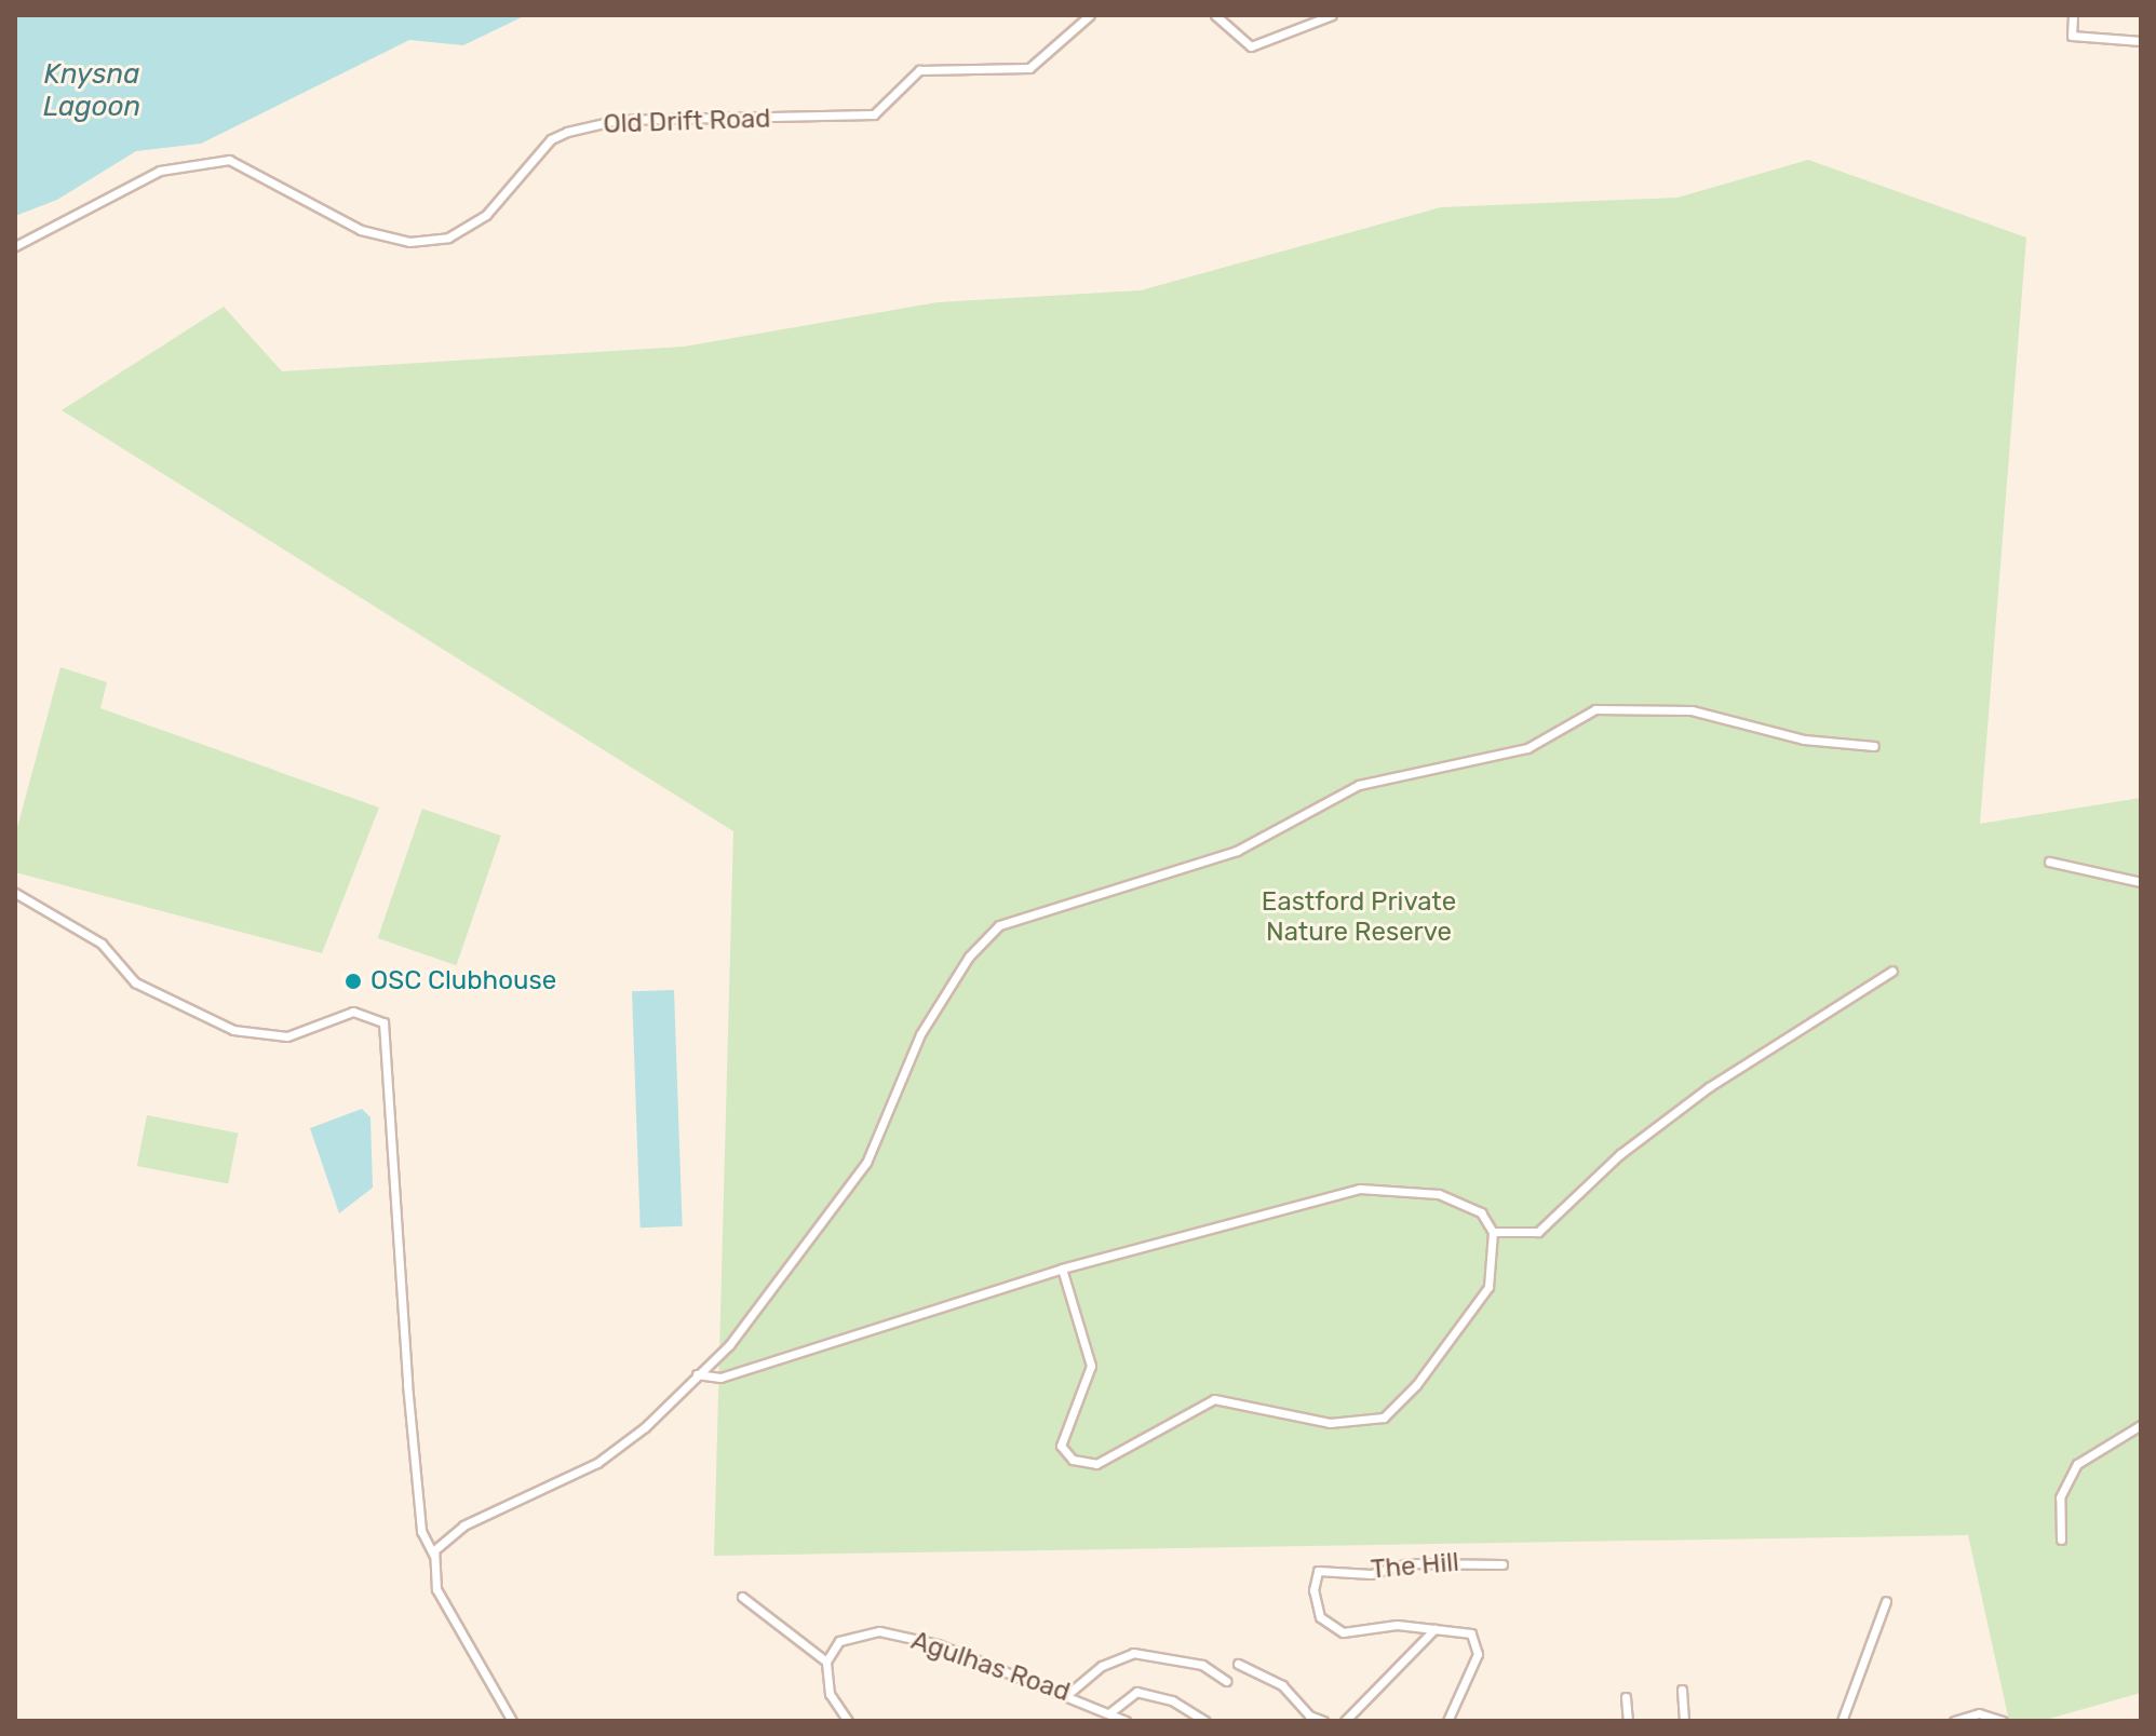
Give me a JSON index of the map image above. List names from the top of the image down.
{
  "streets": {
    "street": ["Old Drift Road", "The Hill", "Agulhas Road"]
  },
  "water": ["Knysna Lagoon"],
  "parks": ["Eastford Private Nature Reserve"],
  "places": ["OSC Clubhouse"]
}
